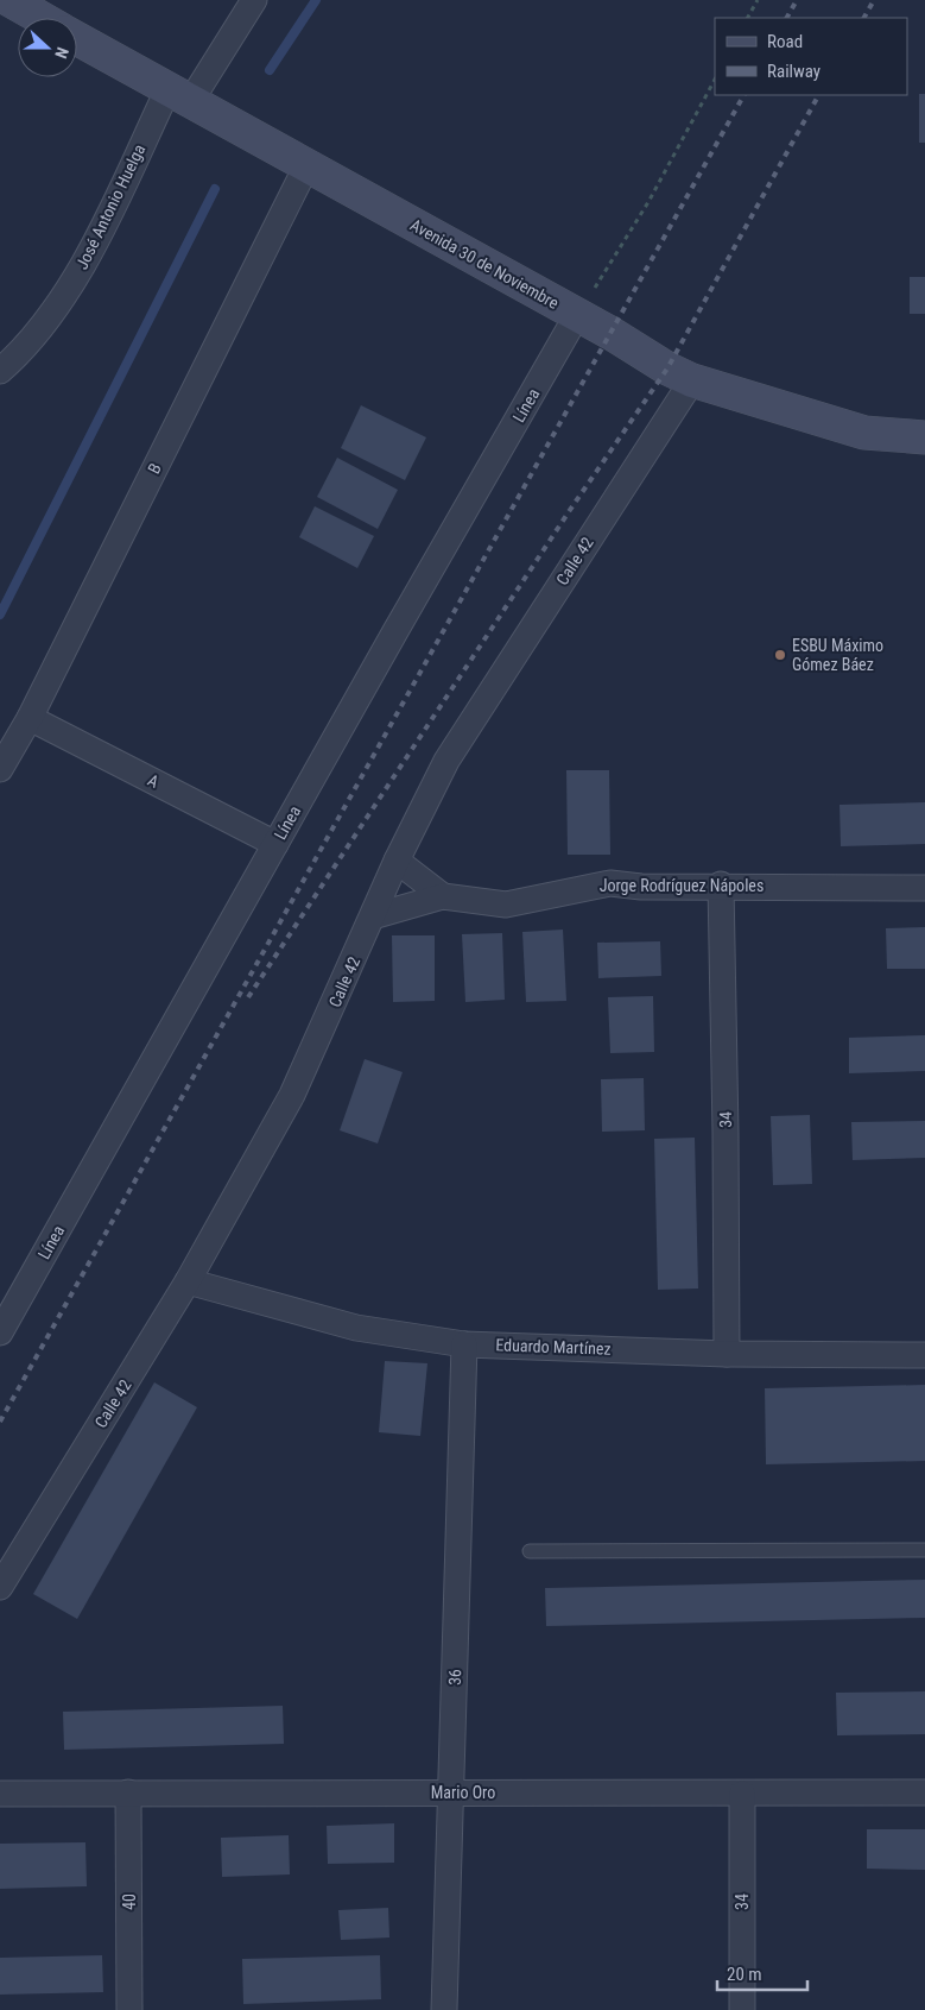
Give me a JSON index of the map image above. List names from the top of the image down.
{
  "streets": {
    "main road": ["Avenida 30 de Noviembre"],
    "street": [
      "José Antonio Huelga",
      "Línea",
      "B",
      "Calle 42",
      "A",
      "Jorge Rodríguez Nápoles",
      "34",
      "Eduardo Martínez",
      "36",
      "Mario Oro",
      "40"
    ]
  },
  "crossings": [
    ["José Antonio Huelga", "Avenida 30 de Noviembre"],
    ["Avenida 30 de Noviembre", "Línea"],
    ["Avenida 30 de Noviembre", "B"],
    ["Avenida 30 de Noviembre", "Calle 42"],
    ["Línea", "A"],
    ["B", "A"],
    ["Calle 42", "Jorge Rodríguez Nápoles"],
    ["Calle 42", "Eduardo Martínez"],
    ["Jorge Rodríguez Nápoles", "34"],
    ["34", "Eduardo Martínez"],
    ["34", "Mario Oro"],
    ["Eduardo Martínez", "36"],
    ["36", "Mario Oro"],
    ["Mario Oro", "40"]
  ],
  "places": ["ESBU Máximo Gómez Báez"],
  "legend": ["Road", "Railway"],
  "scale_bar": "20 m",
  "north": "right"
}
